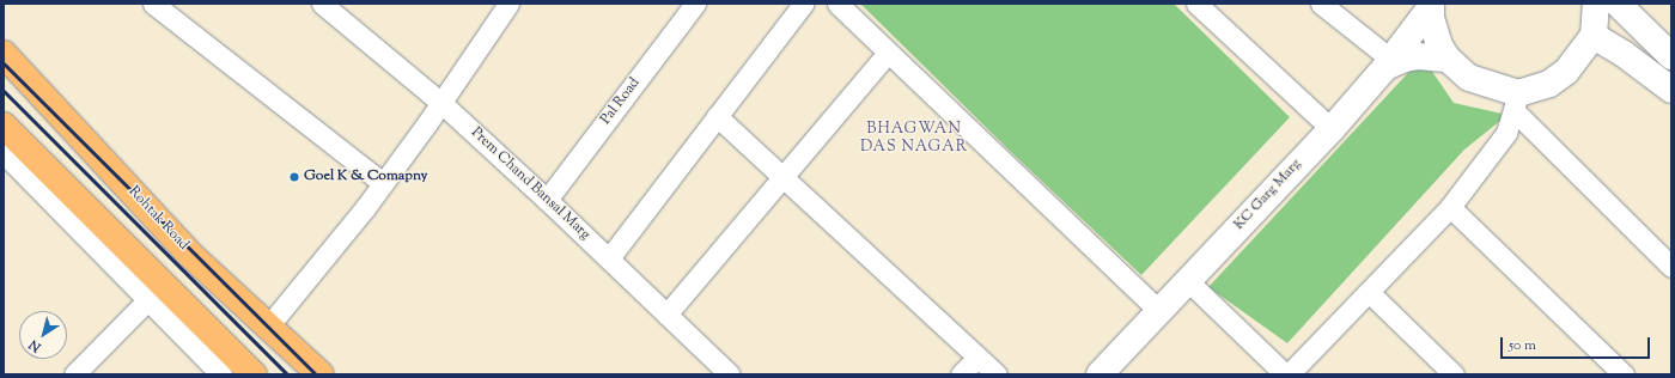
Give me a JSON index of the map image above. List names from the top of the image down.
{
  "streets": {
    "main road": ["Rohtak Road"],
    "street": ["Pal Road", "Prem Chand Bansal Marg", "KC Garg Marg"]
  },
  "crossings": [
    ["Pal Road", "Prem Chand Bansal Marg"]
  ],
  "districts": ["BHAGWAN DAS NAGAR"],
  "places": ["Goel K & Comapny"],
  "scale_bar": "50 m",
  "north": "bottom left"
}
